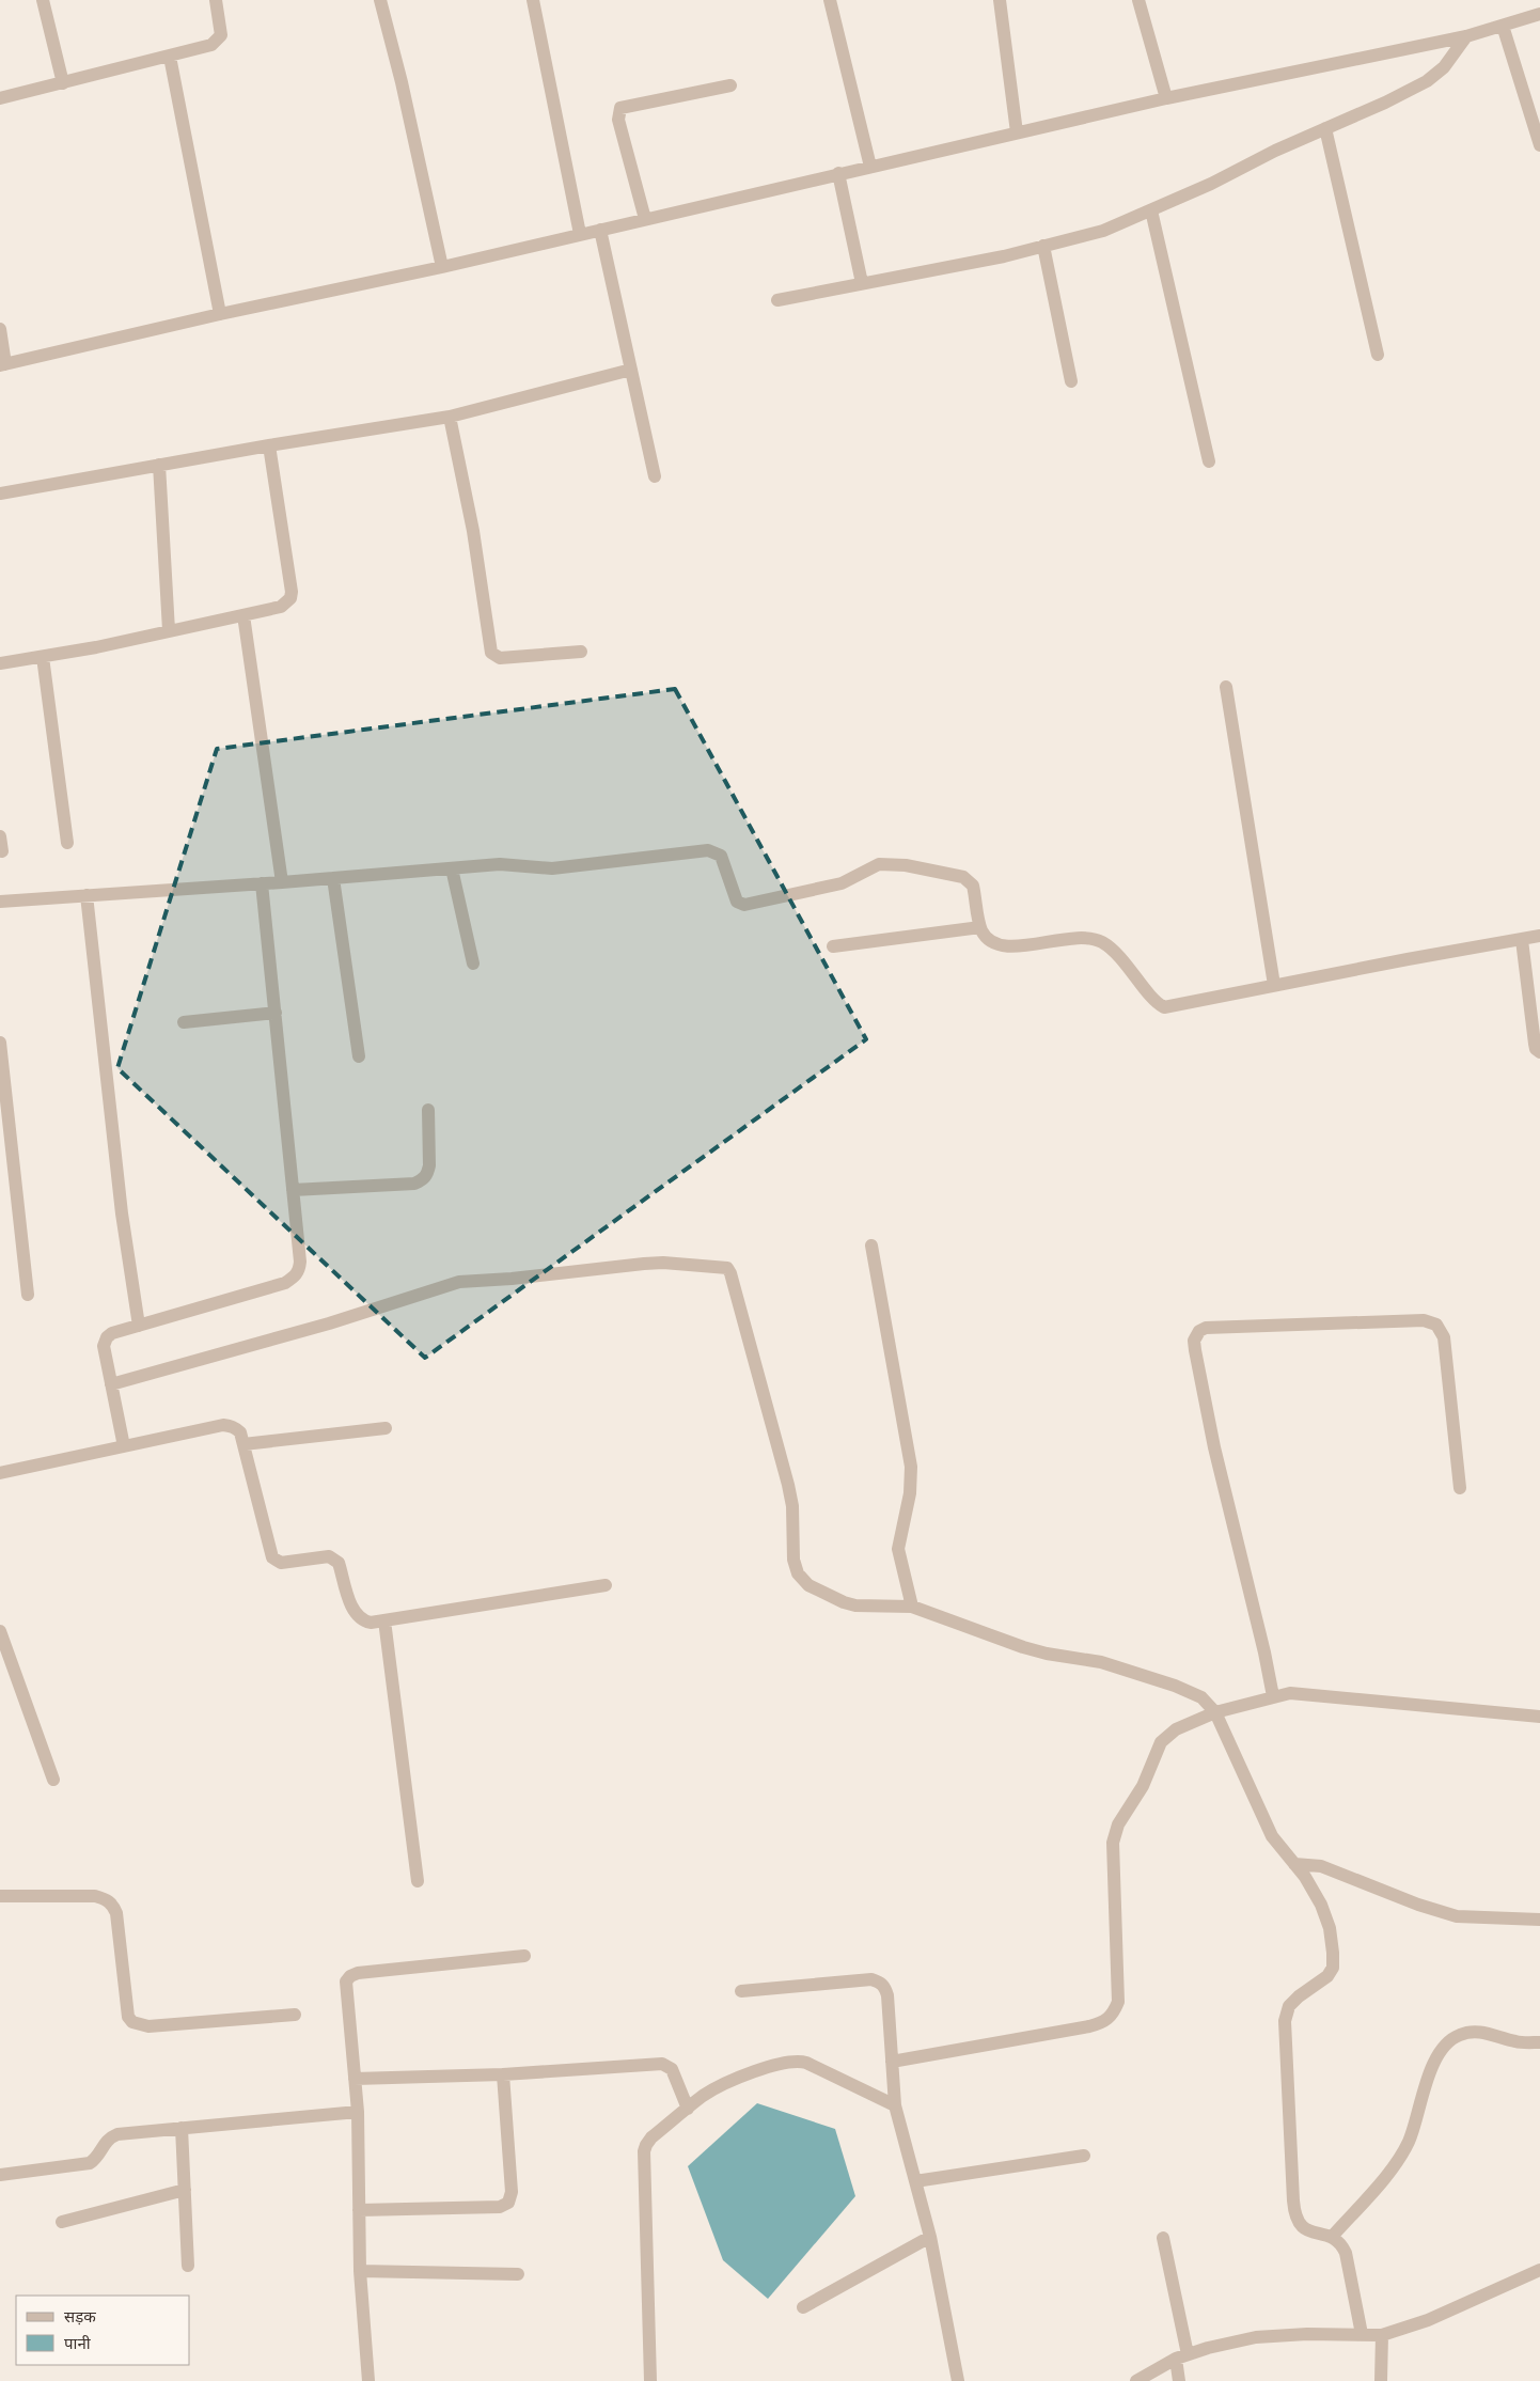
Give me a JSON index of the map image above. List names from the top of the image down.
{
  "legend": ["सड़क", "पानी"]
}
